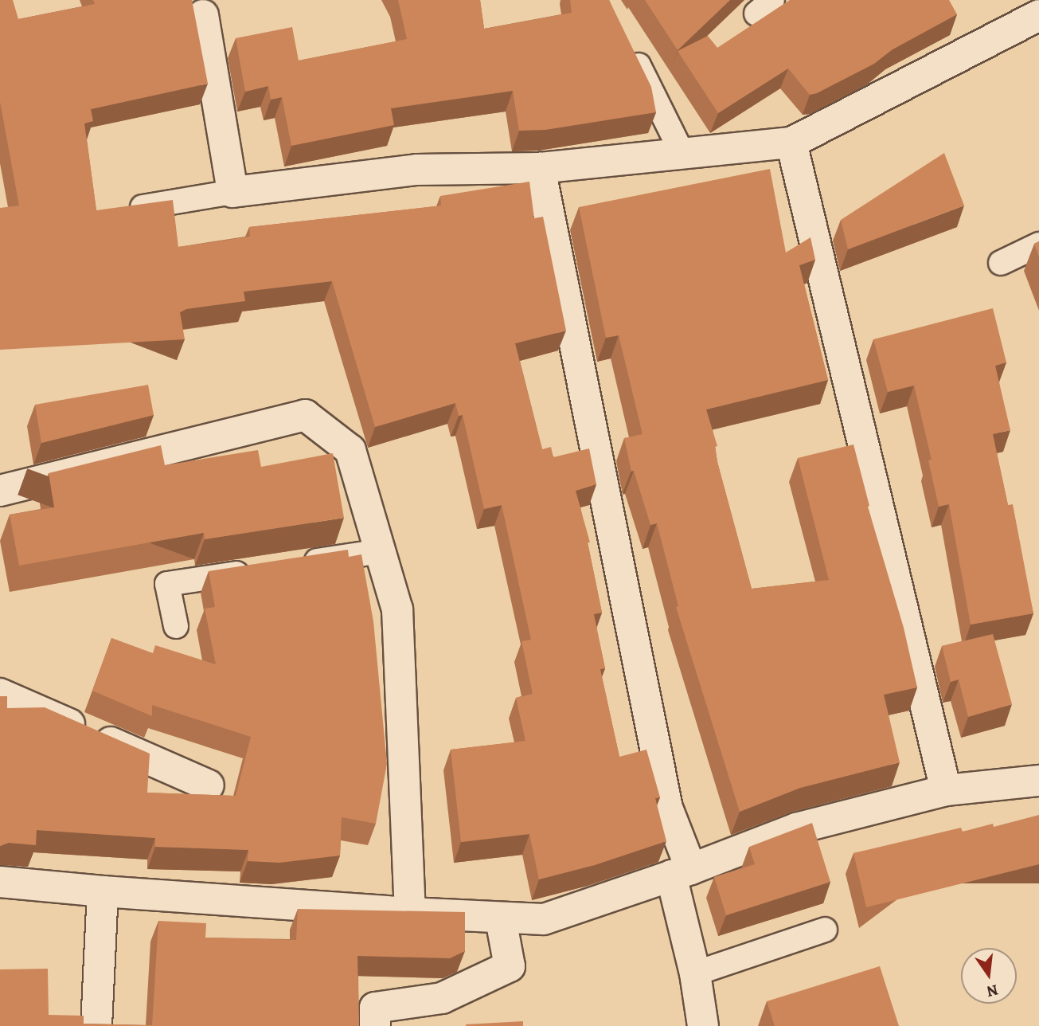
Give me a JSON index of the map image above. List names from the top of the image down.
{
  "north": "bottom"
}
